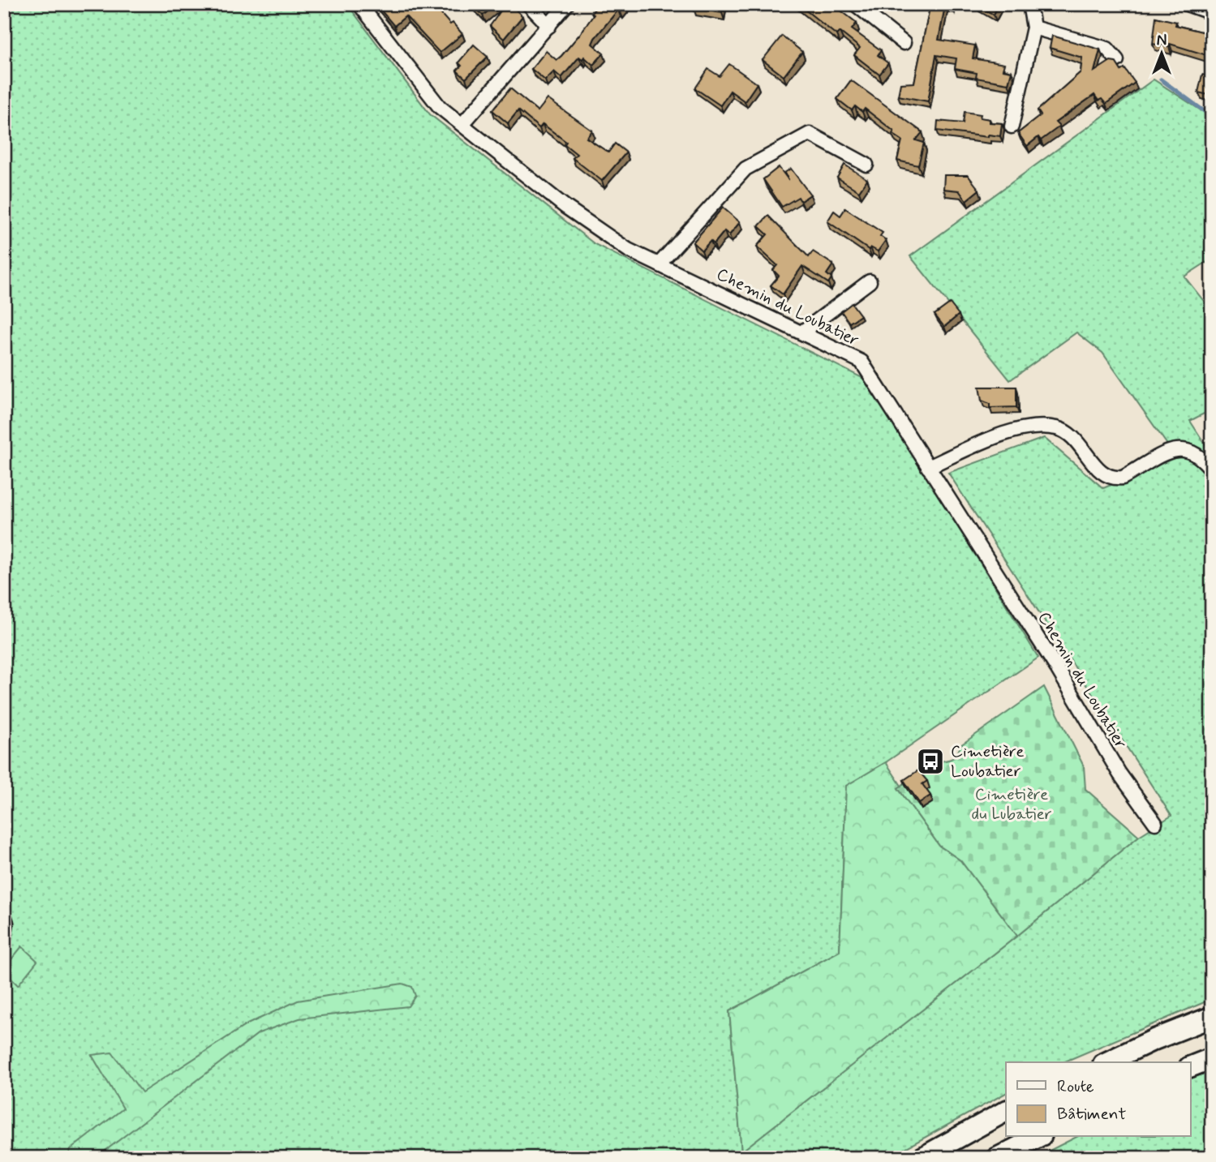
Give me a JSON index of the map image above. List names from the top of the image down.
{
  "streets": {
    "street": ["Chemin du Loubatier"]
  },
  "parks": ["Cimetière du Lubatier"],
  "places": {
    "bus stop": ["Cimetière Loubatier"]
  },
  "legend": ["Route", "Bâtiment"],
  "north": "top"
}
